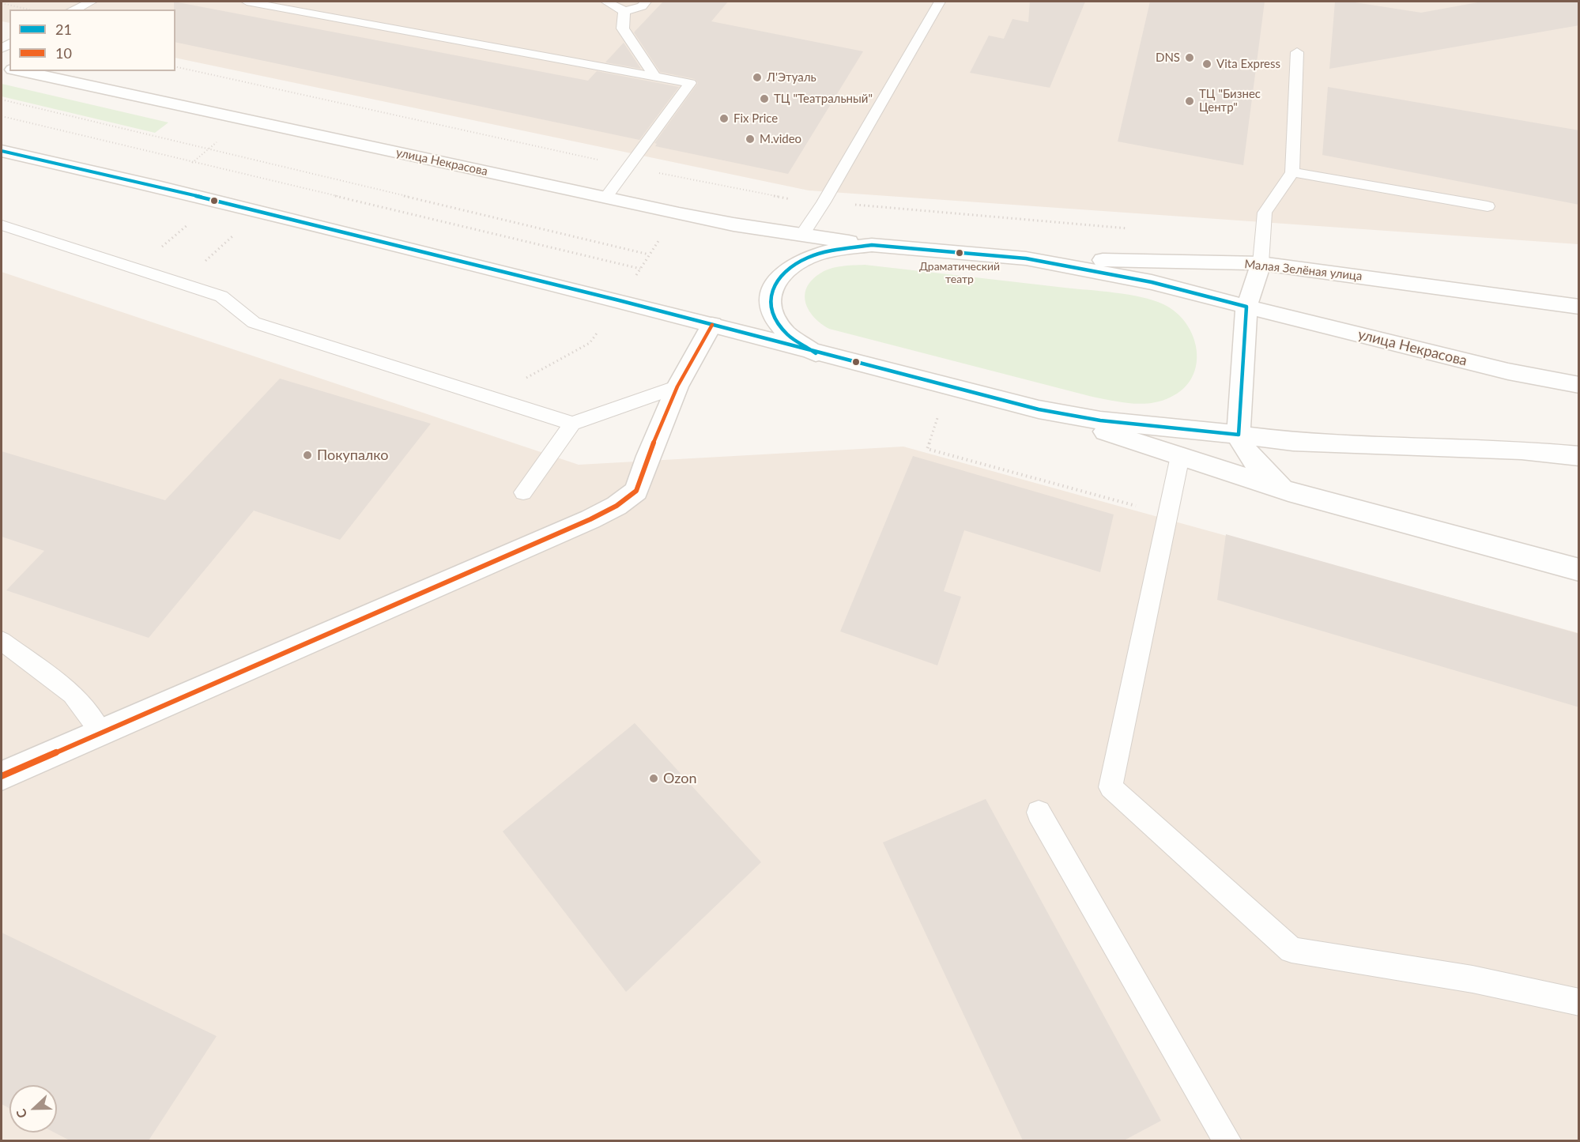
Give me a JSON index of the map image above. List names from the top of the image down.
{
  "streets": {
    "main road": ["улица Некрасова", "Малая Зелёная улица"]
  },
  "crossings": [
    ["улица Некрасова", "Малая Зелёная улица"]
  ],
  "places": [
    "DNS",
    "Vita Express",
    "Л'Этуаль",
    "ТЦ \"Театральный\"",
    "ТЦ \"Бизнес Центр\"",
    "Fix Price",
    "M.video",
    "Драматический театр",
    "Покупалко",
    "Ozon"
  ],
  "lines": ["transit line 21", "transit line 10"],
  "legend": ["21", "10"],
  "north": "left"
}
